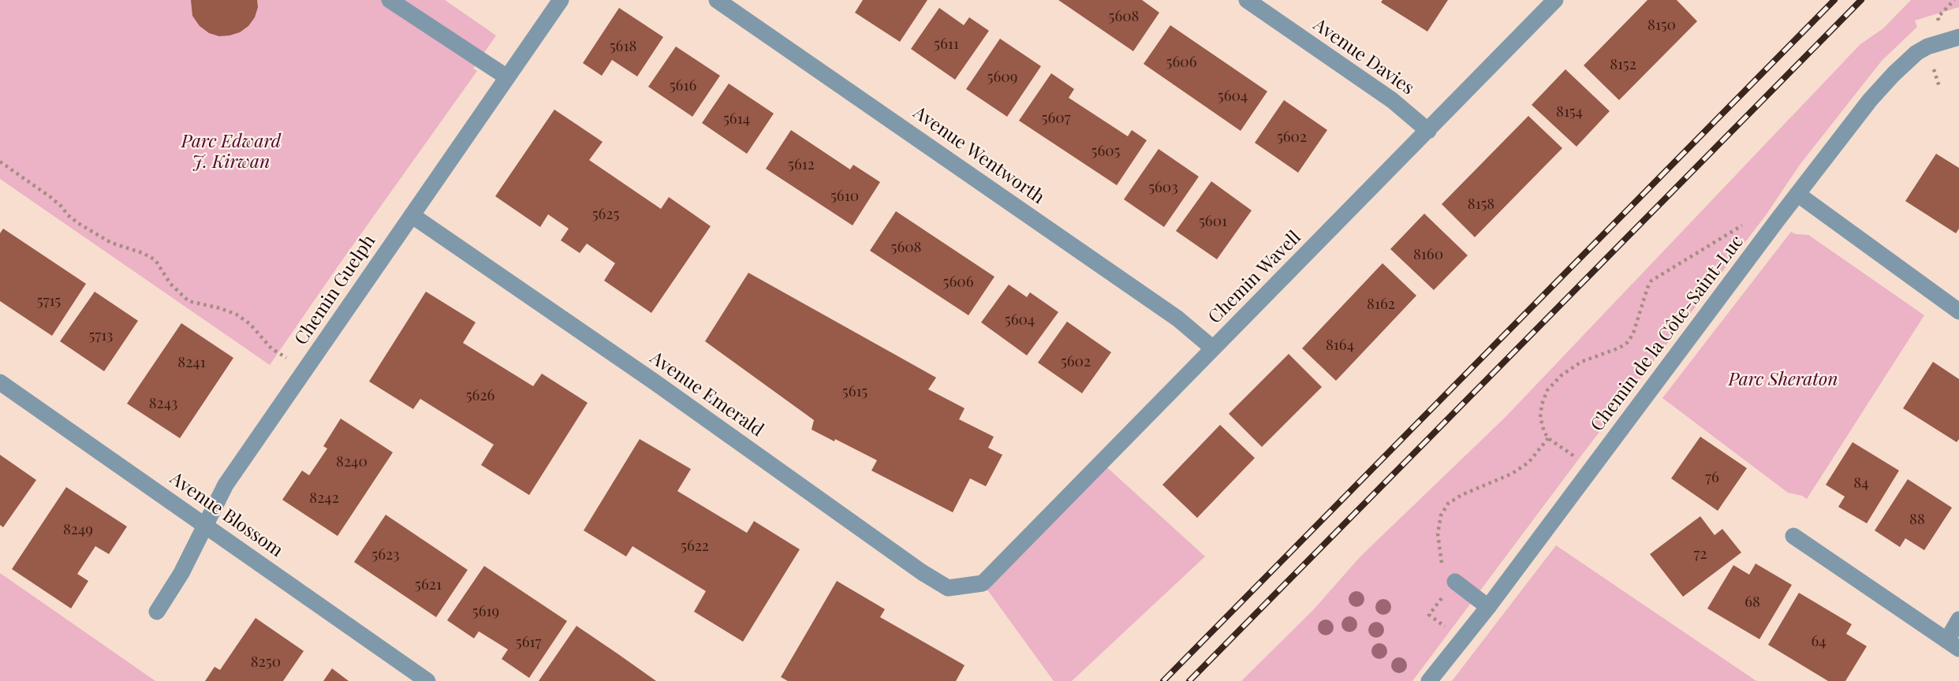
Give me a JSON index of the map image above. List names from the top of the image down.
{
  "streets": {
    "street": [
      "Avenue Davies",
      "Avenue Wentworth",
      "Chemin Wavell",
      "Chemin Guelph",
      "Chemin de la Côte-Saint-Luc",
      "Avenue Emerald",
      "Avenue Blossom"
    ]
  },
  "crossings": [
    ["Avenue Davies", "Chemin Wavell"],
    ["Avenue Wentworth", "Chemin Wavell"],
    ["Chemin Wavell", "Avenue Emerald"],
    ["Chemin Guelph", "Avenue Emerald"],
    ["Chemin Guelph", "Avenue Blossom"]
  ],
  "parks": ["Parc Edward J. Kirwan", "Parc Sheraton"],
  "house_numbers": [
    "5608",
    "8150",
    "5611",
    "5618",
    "5606",
    "8152",
    "5609",
    "5616",
    "5604",
    "8154",
    "5607",
    "5614",
    "5602",
    "5605",
    "5612",
    "5603",
    "5610",
    "8158",
    "5625",
    "5601",
    "5608",
    "8160",
    "5606",
    "5715",
    "8162",
    "5604",
    "5713",
    "8164",
    "5602",
    "8241",
    "5615",
    "5626",
    "8243",
    "8240",
    "76",
    "84",
    "8242",
    "88",
    "8249",
    "5622",
    "72",
    "5623",
    "5621",
    "68",
    "5619",
    "64",
    "5617",
    "8250"
  ]
}
